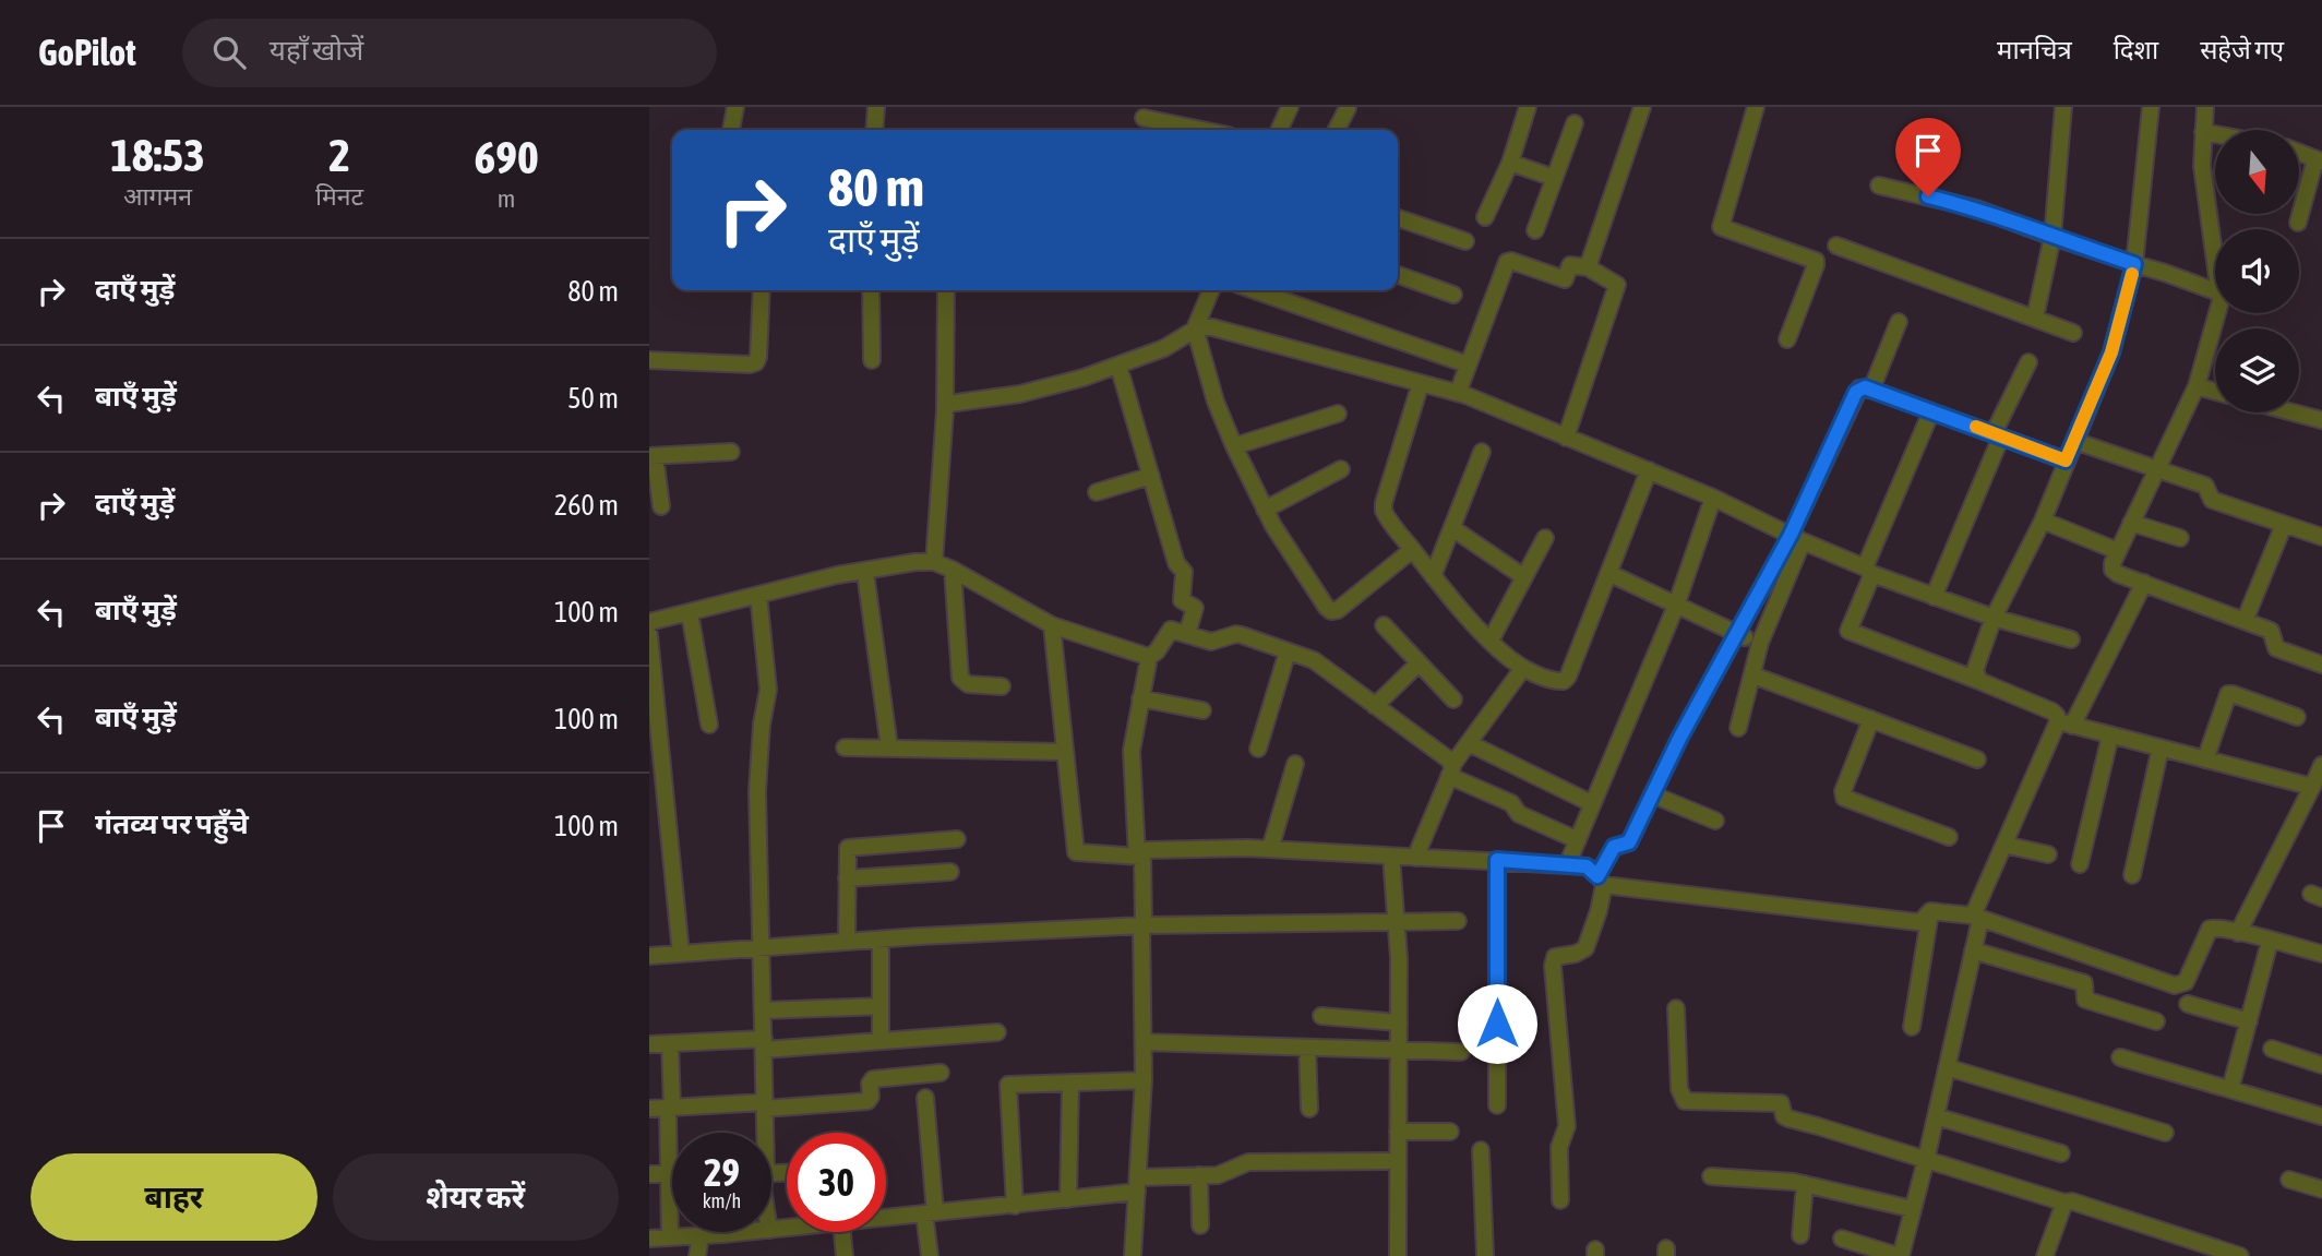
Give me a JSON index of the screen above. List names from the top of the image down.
{
  "north": "bottom",
  "page": {
    "header": "GoPilot",
    "search": "यहाँ खोजें",
    "nav": ["मानचित्र", "दिशा", "सहेजे गए"],
    "eta": [
      "18:53",
      "आगमन",
      "2",
      "मिनट",
      "690",
      "m"
    ],
    "turn": ["80 m", "दाएँ मुड़ें"],
    "list": [
      {
        "name": "दाएँ मुड़ें",
        "value": "80 m"
      },
      {
        "name": "बाएँ मुड़ें",
        "value": "50 m"
      },
      {
        "name": "दाएँ मुड़ें",
        "value": "260 m"
      },
      {
        "name": "बाएँ मुड़ें",
        "value": "100 m"
      },
      {
        "name": "बाएँ मुड़ें",
        "value": "100 m"
      },
      {
        "name": "गंतव्य पर पहुँचे",
        "value": "100 m"
      }
    ],
    "speed": "29 km/h",
    "limit": "30",
    "buttons": ["बाहर", "शेयर करें"]
  }
}
